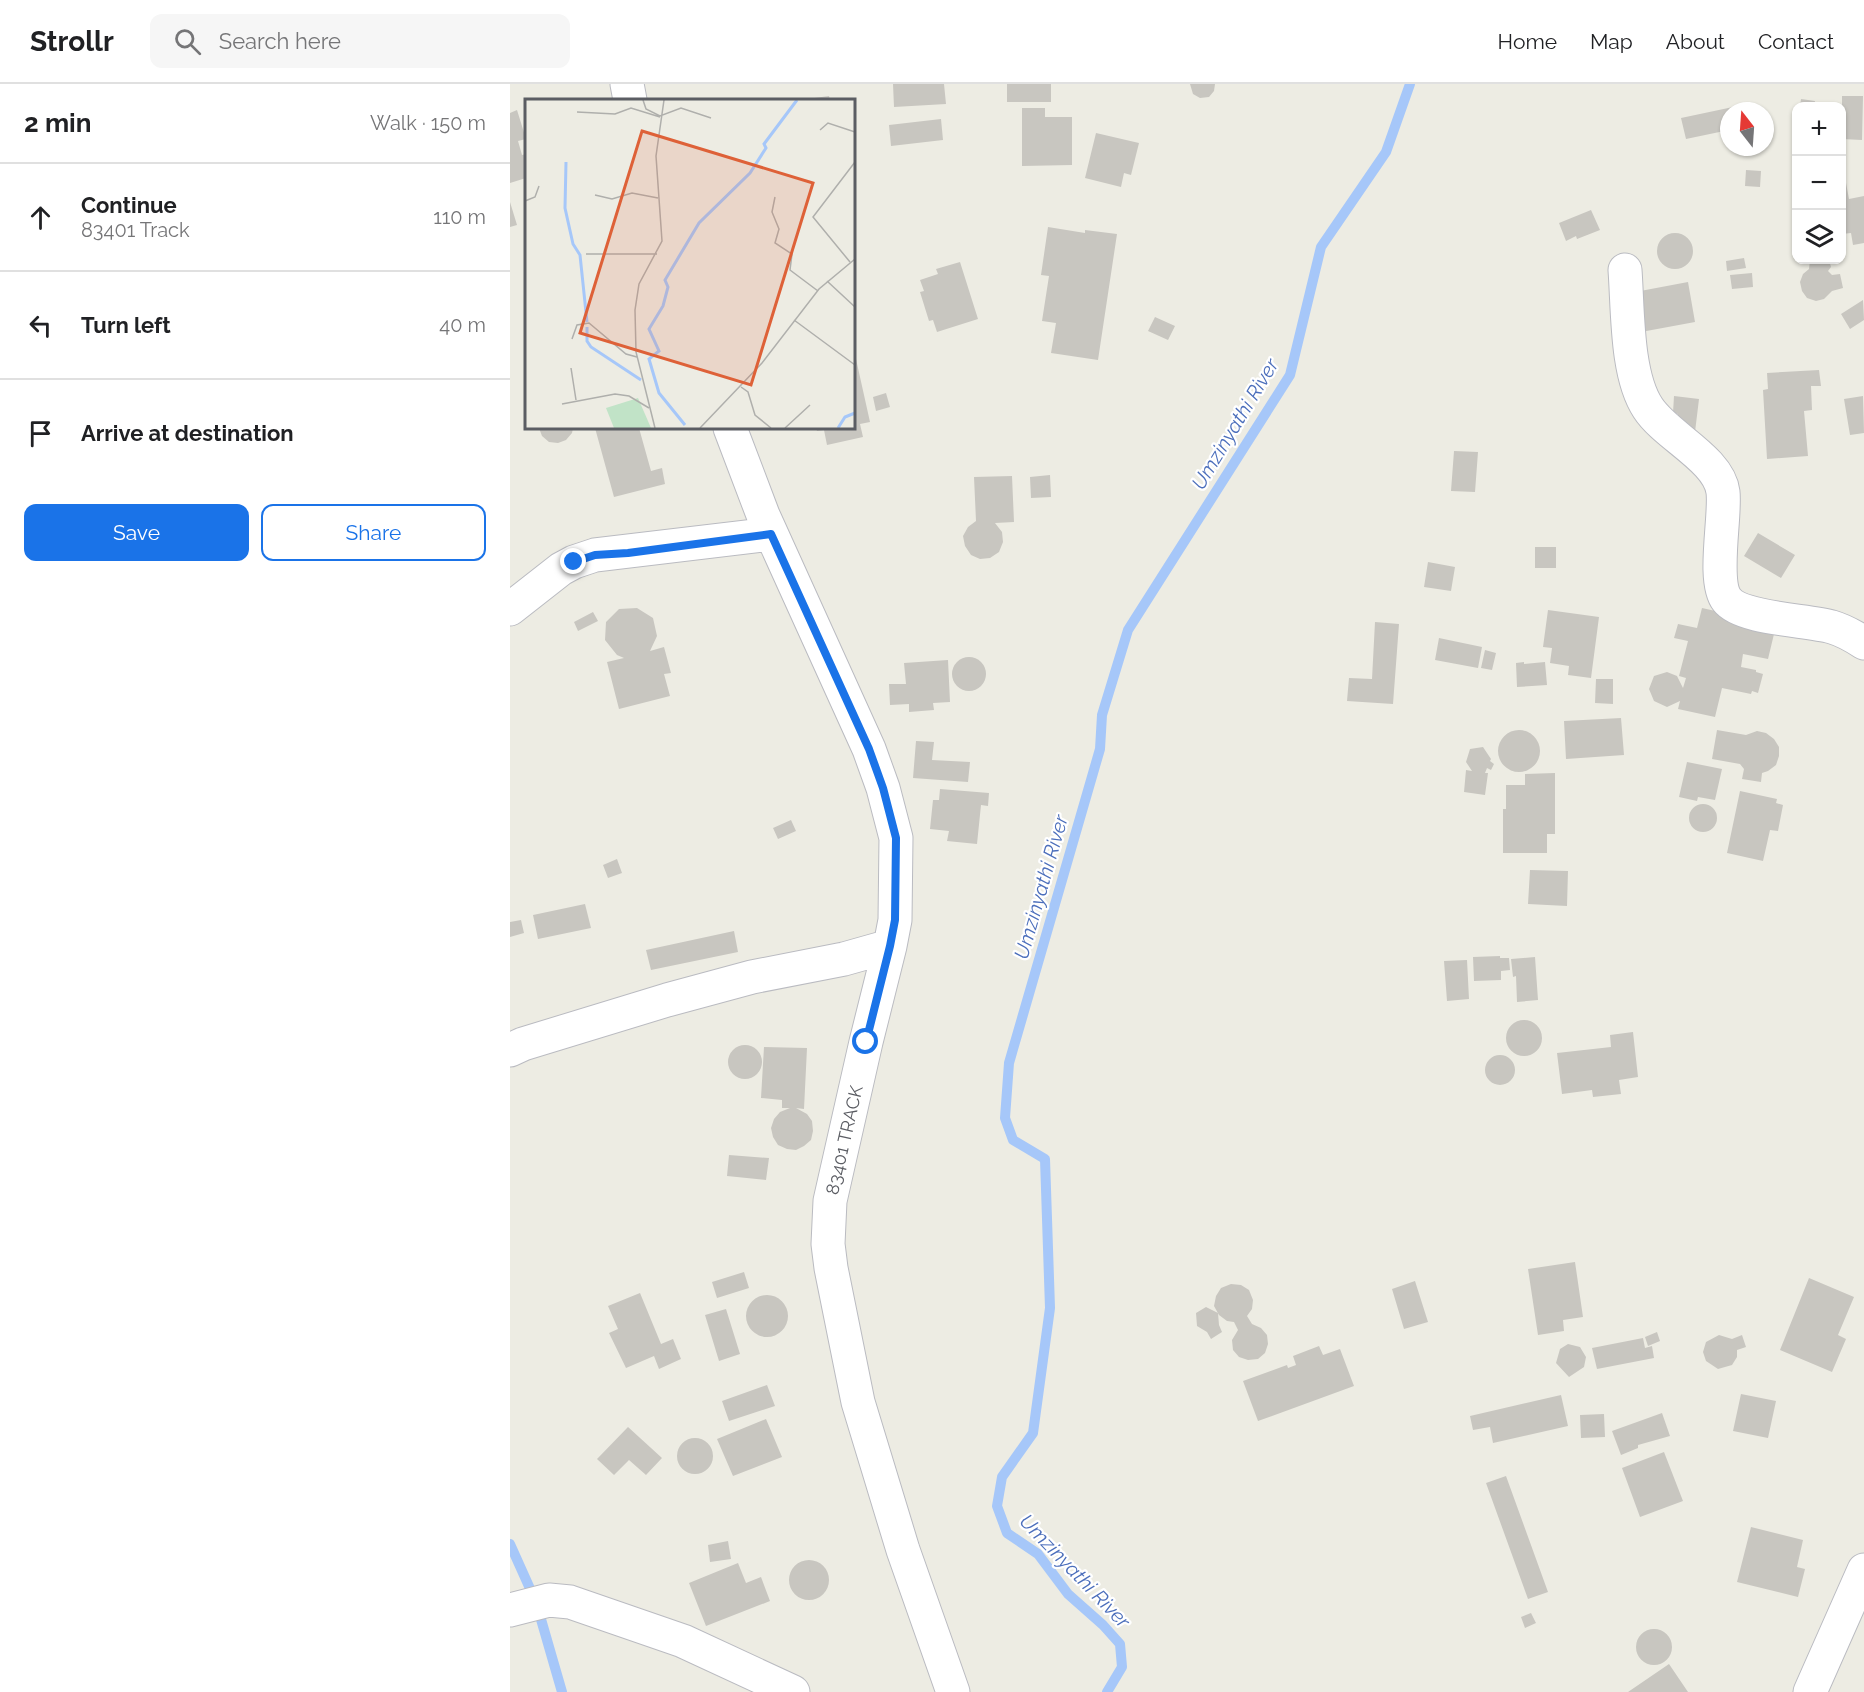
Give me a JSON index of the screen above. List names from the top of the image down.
{
  "streets": {
    "street": ["83401 TRACK"]
  },
  "water": ["Umzinyathi River"],
  "north": "top",
  "page": {
    "header": "Strollr",
    "search": "Search here",
    "nav": [
      "Home",
      "Map",
      "About",
      "Contact"
    ],
    "heading": ["2 min", "Walk · 150 m"],
    "map_buttons": ["+", "−"],
    "list": [
      ["Continue", "83401 Track", "110 m"],
      ["Turn left", "40 m"],
      "Arrive at destination"
    ],
    "buttons": ["Save", "Share"]
  }
}
